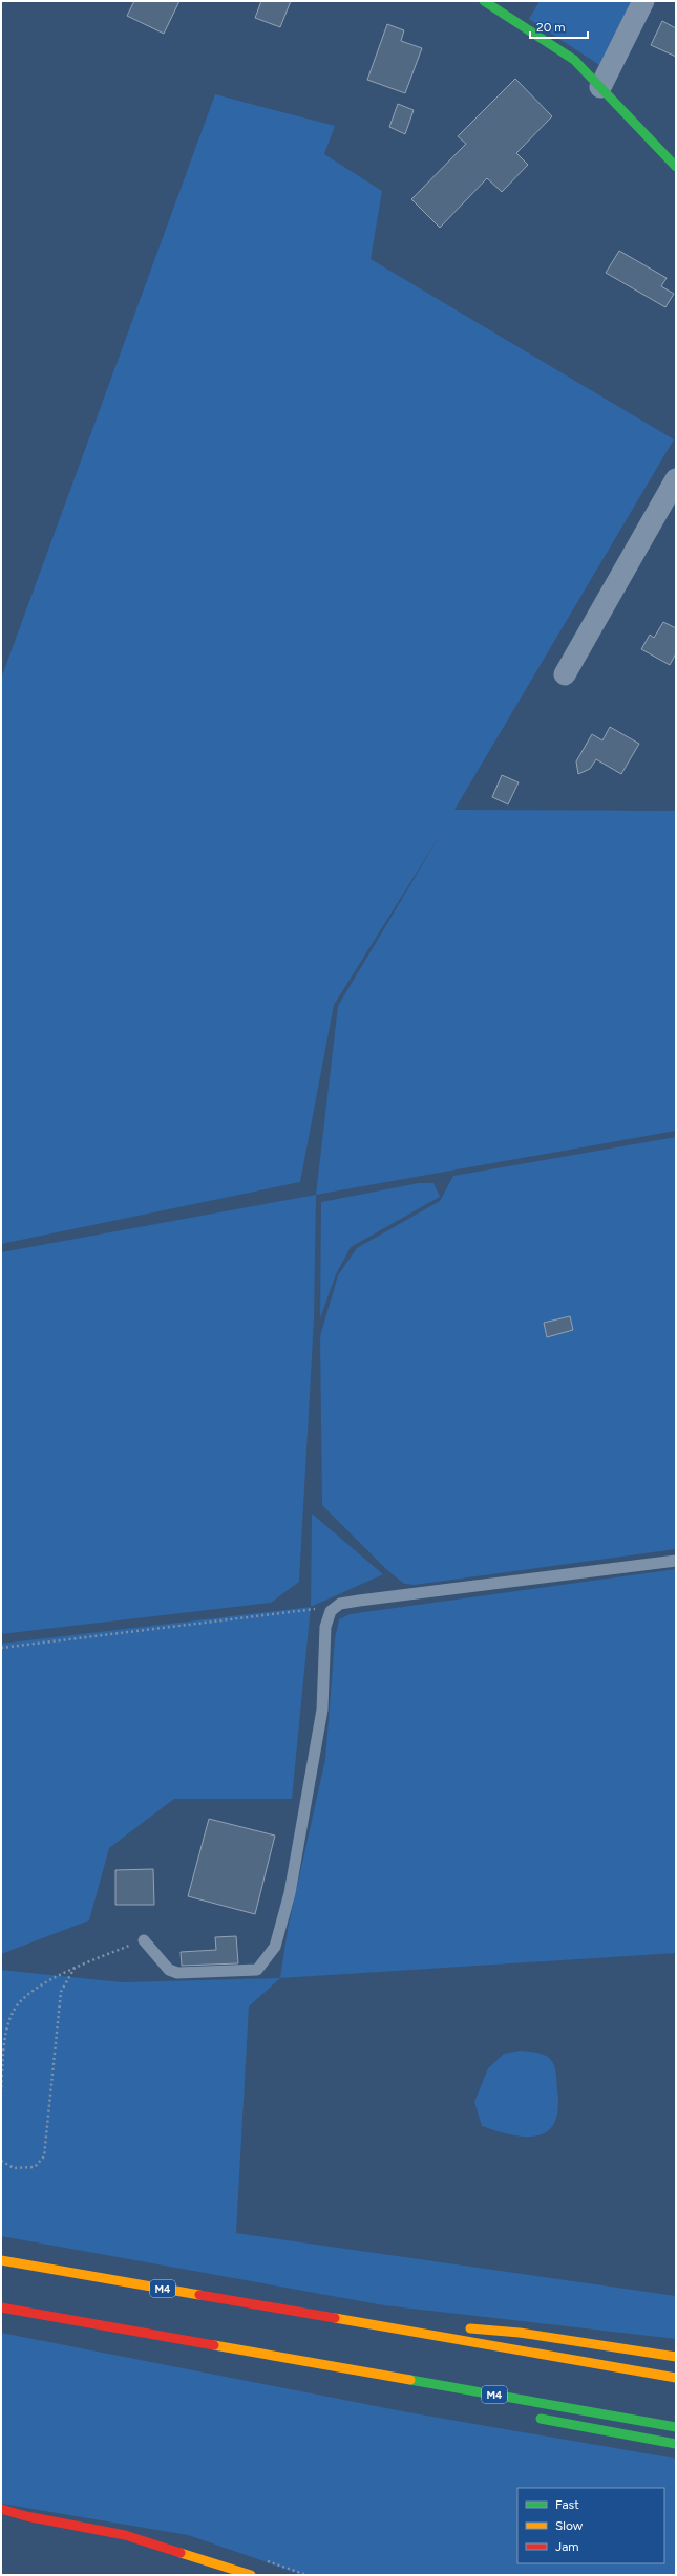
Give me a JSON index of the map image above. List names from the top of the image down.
{
  "streets": {
    "main road": ["M4"]
  },
  "legend": ["Fast", "Slow", "Jam"],
  "scale_bar": "20 m"
}
